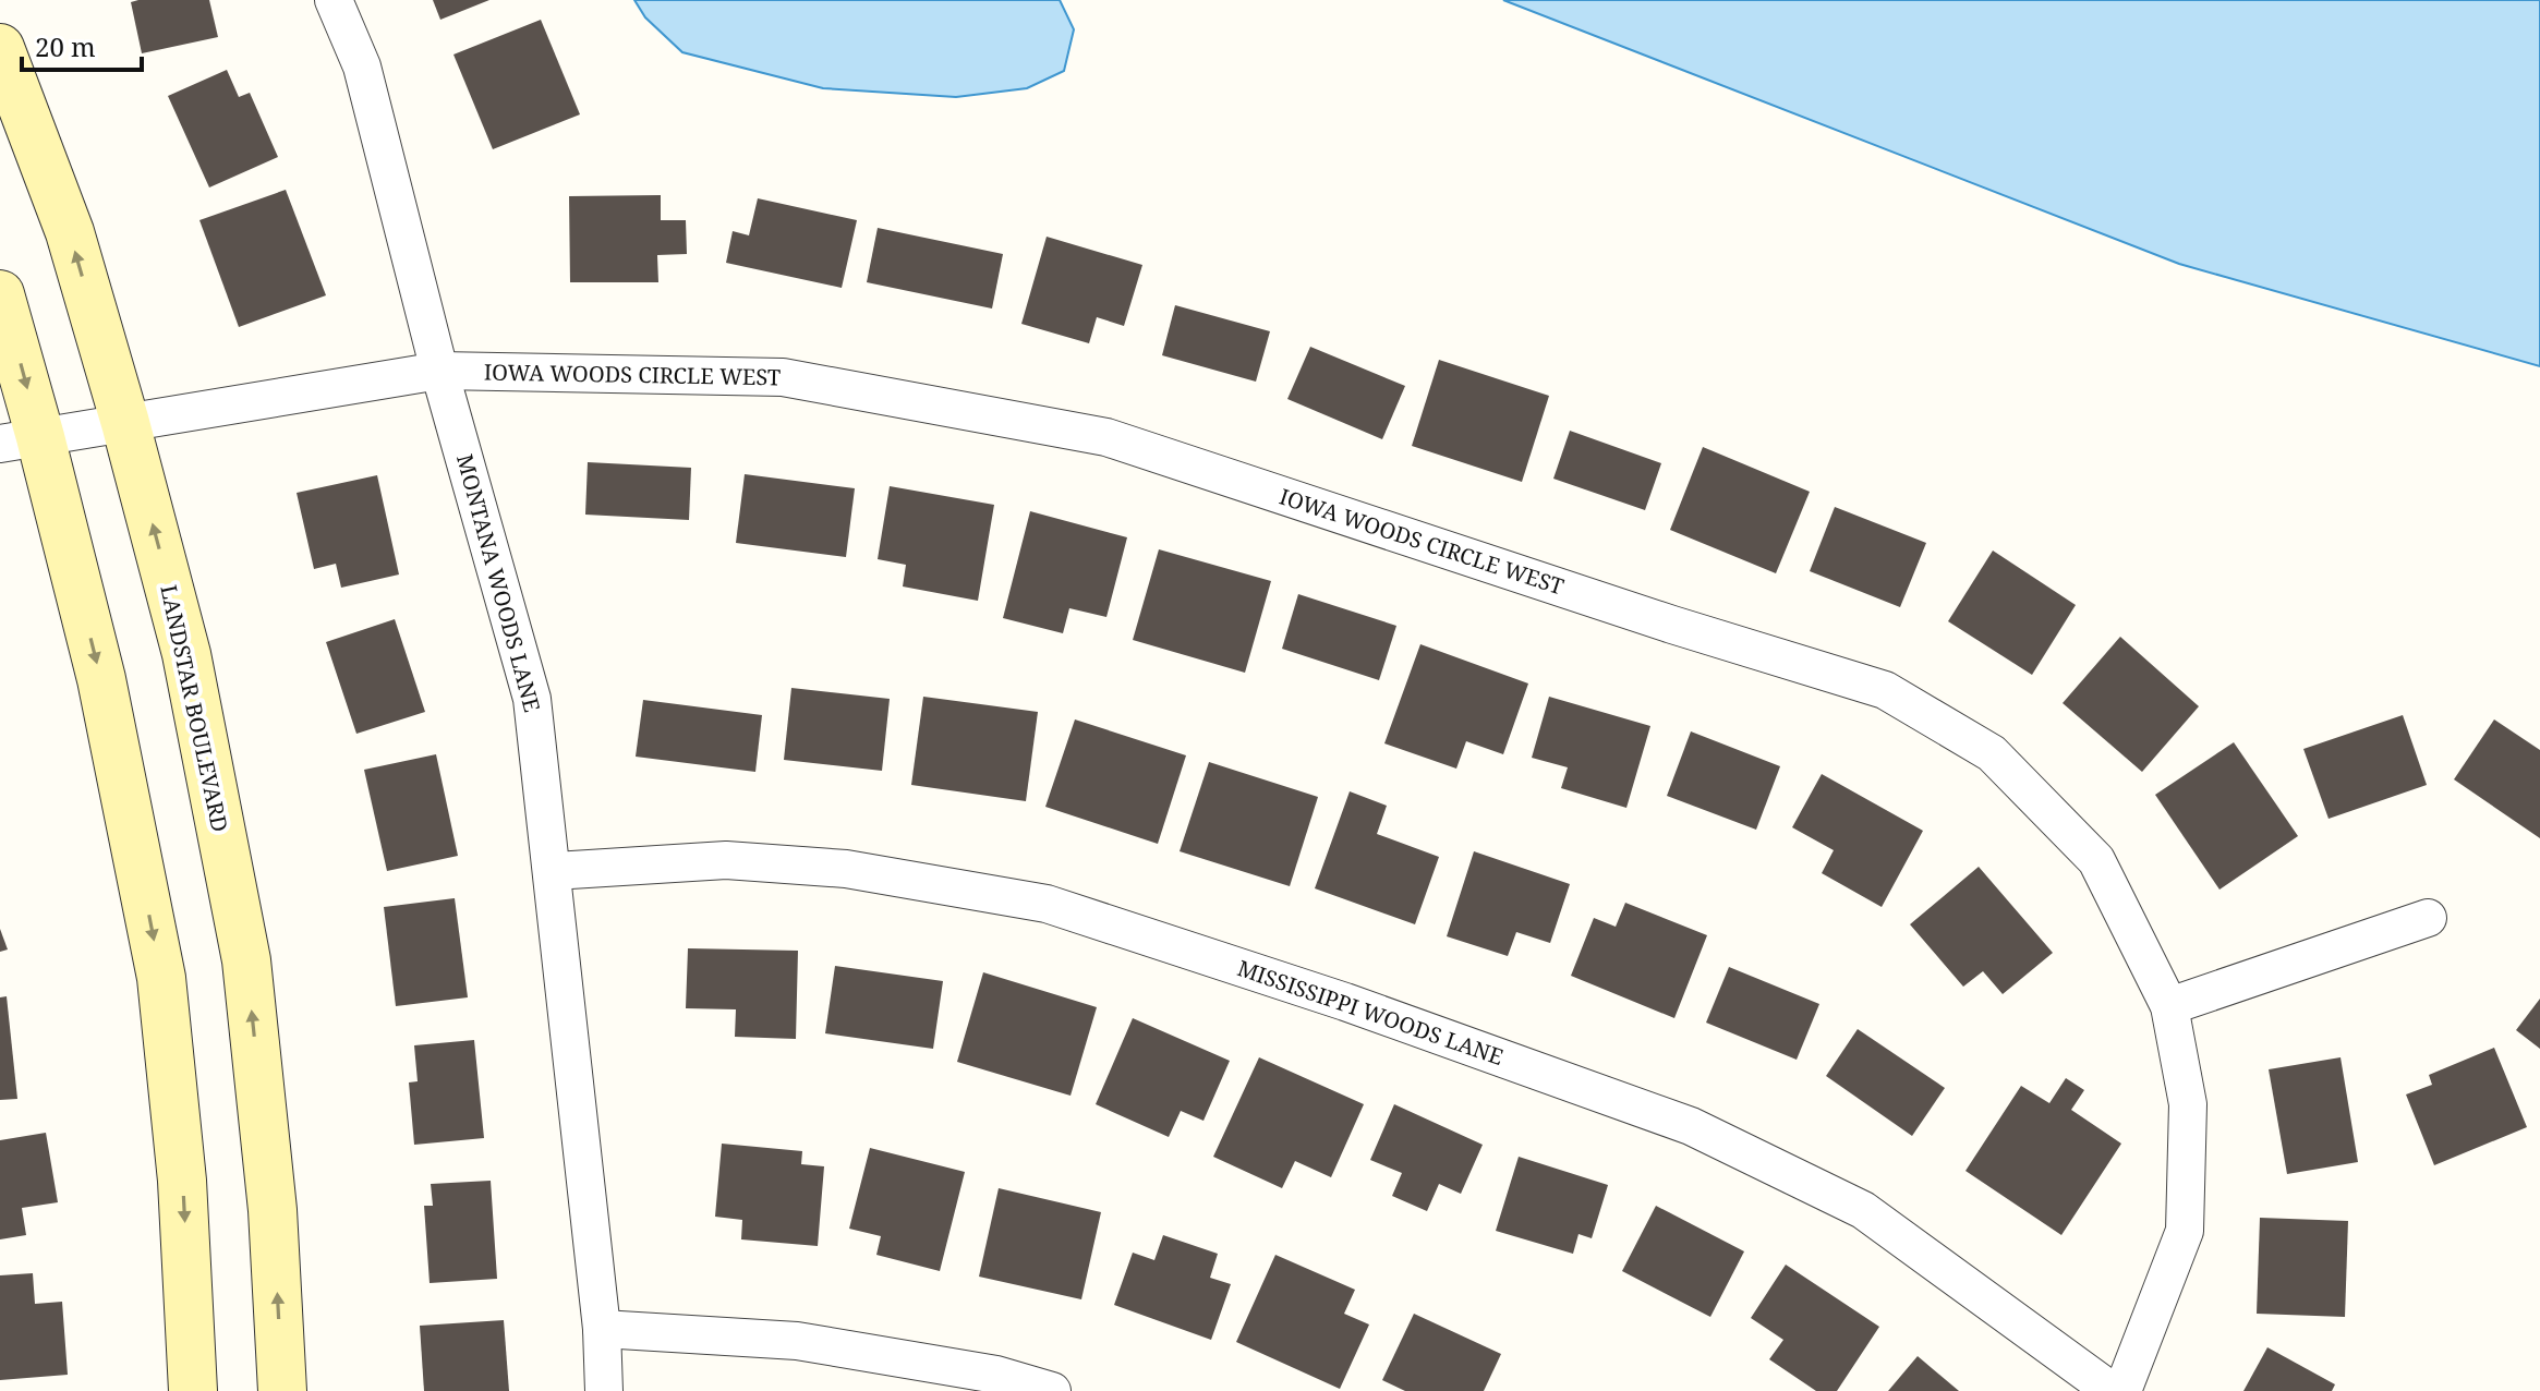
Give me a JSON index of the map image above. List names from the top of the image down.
{
  "streets": {
    "street": [
      "IOWA WOODS CIRCLE WEST",
      "MONTANA WOODS LANE",
      "LANDSTAR BOULEVARD",
      "MISSISSIPPI WOODS LANE"
    ]
  },
  "crossings": [
    ["IOWA WOODS CIRCLE WEST", "MONTANA WOODS LANE"],
    ["IOWA WOODS CIRCLE WEST", "LANDSTAR BOULEVARD"],
    ["MONTANA WOODS LANE", "MISSISSIPPI WOODS LANE"]
  ],
  "scale_bar": "20 m"
}
